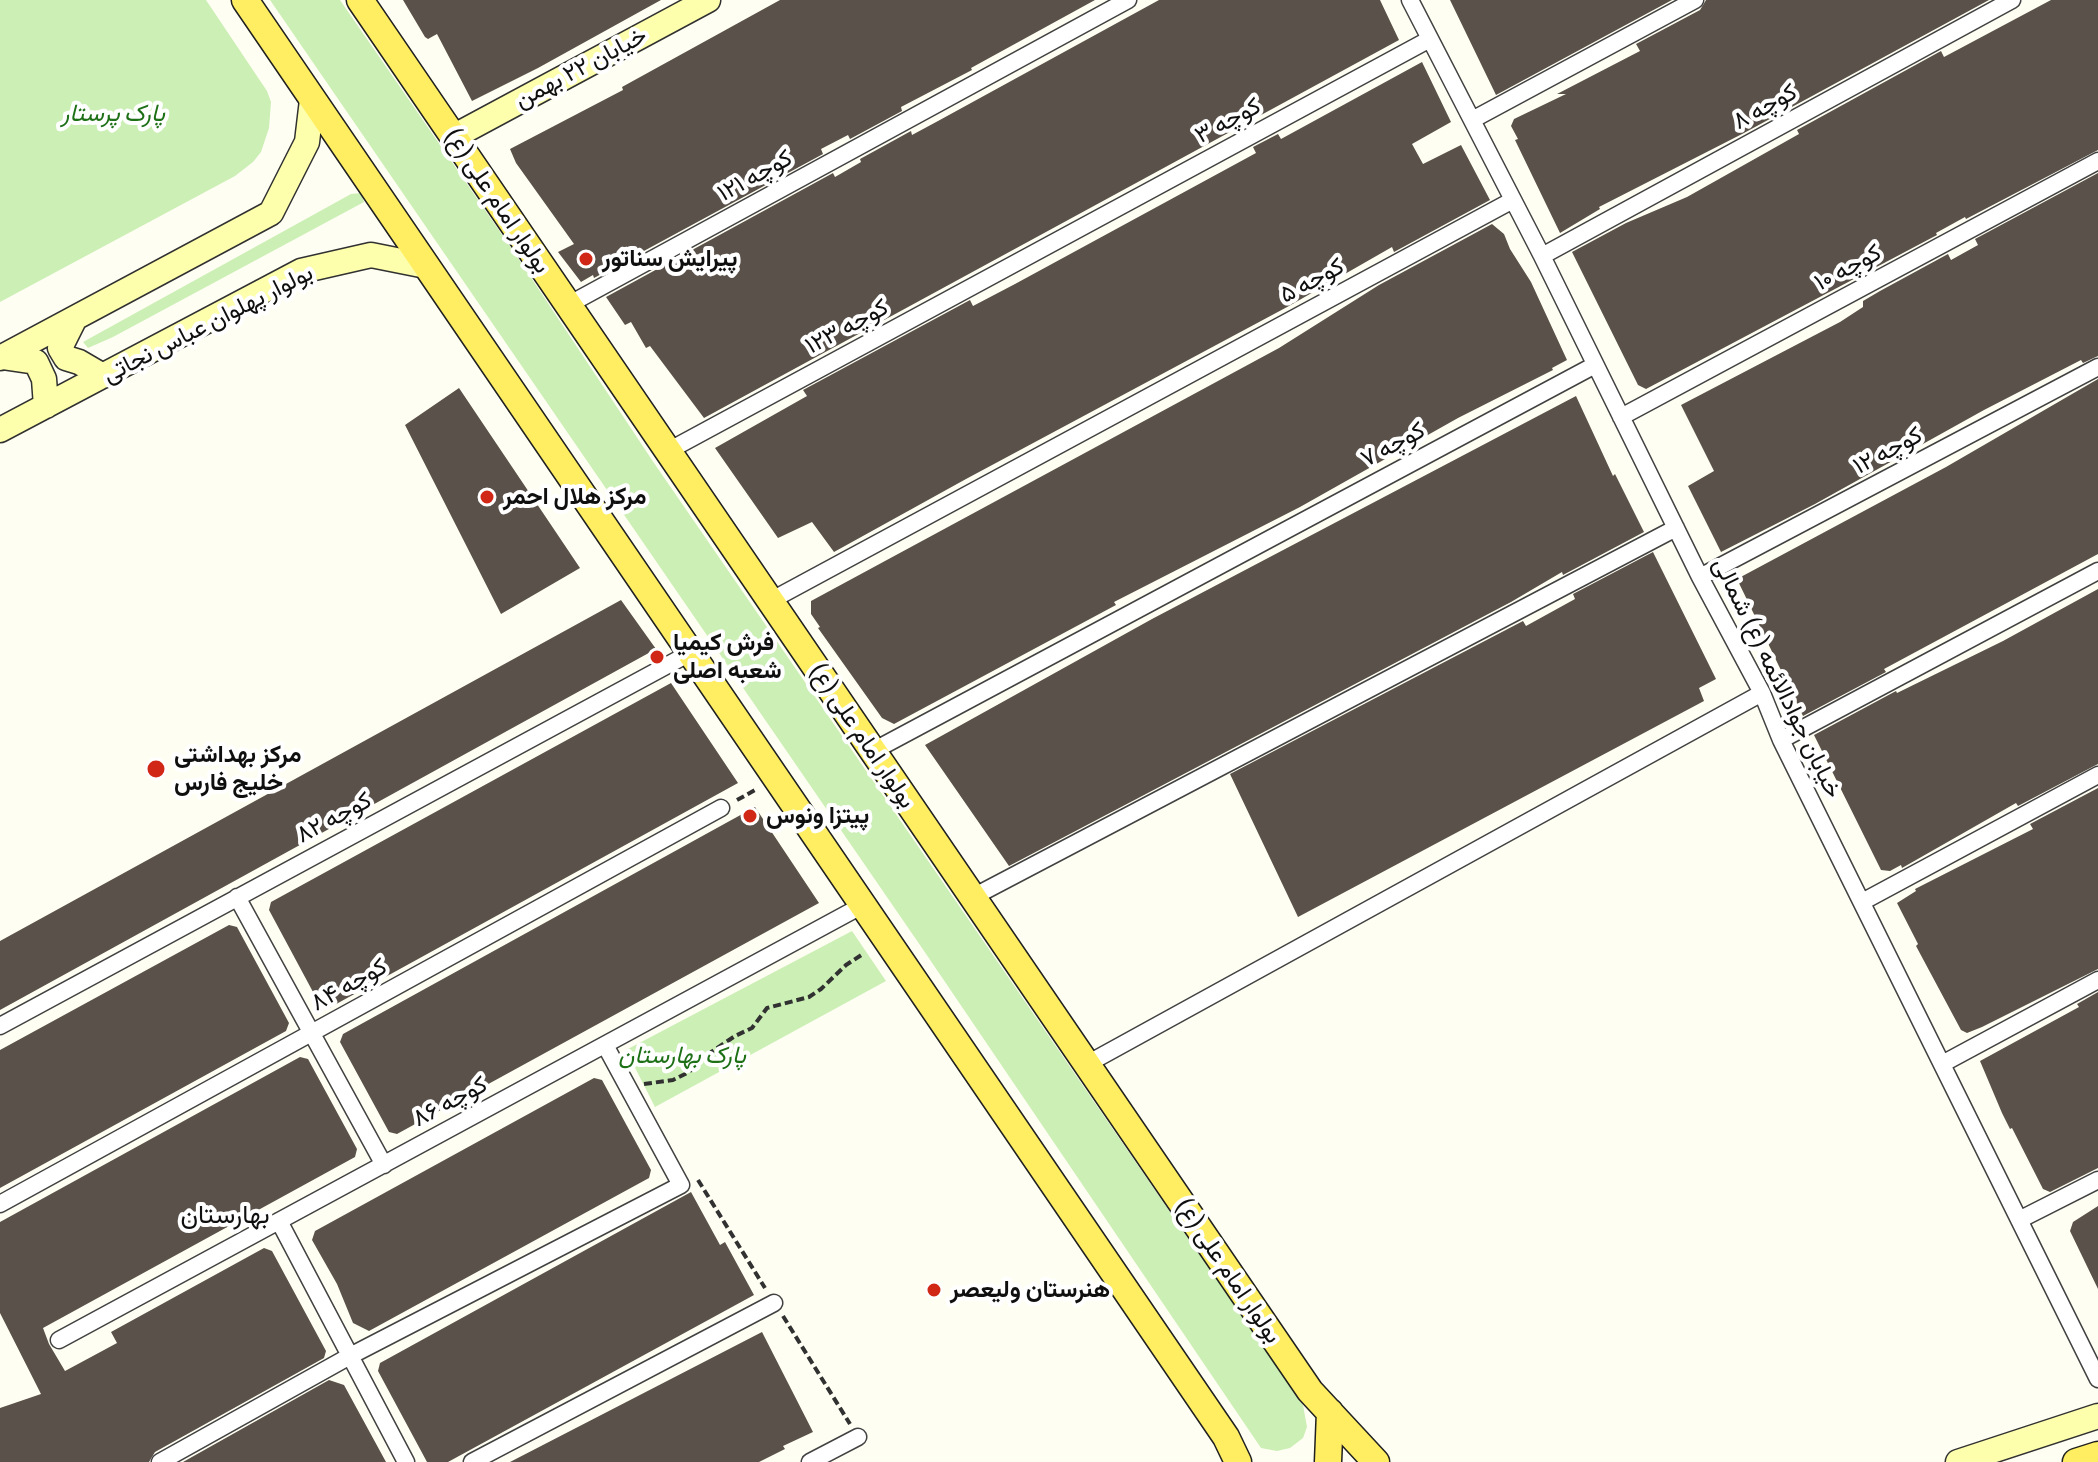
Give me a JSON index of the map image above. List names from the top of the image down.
{
  "streets": {
    "main road": ["خیابان ۲۲ بهمن", "بولوار امام علی (ع)", "بولوار پهلوان عباس نجاتی"],
    "street": [
      "کوچه ۸",
      "کوچه ۳",
      "کوچه ۱۲۱",
      "کوچه ۱۰",
      "کوچه ۵",
      "کوچه ۱۲۳",
      "کوچه ۷",
      "کوچه ۱۲",
      "خیابان جوادالائمه (ع) شمالی",
      "کوچه ۸۲",
      "کوچه ۸۴",
      "کوچه ۸۶"
    ]
  },
  "crossings": [
    ["خیابان ۲۲ بهمن", "بولوار امام علی (ع)"],
    ["کوچه ۸", "خیابان جوادالائمه (ع) شمالی"],
    ["کوچه ۳", "کوچه ۱۲۳"],
    ["کوچه ۳", "خیابان جوادالائمه (ع) شمالی"],
    ["کوچه ۱۲۱", "بولوار امام علی (ع)"],
    ["بولوار امام علی (ع)", "کوچه ۵"],
    ["بولوار امام علی (ع)", "کوچه ۱۲۳"],
    ["بولوار امام علی (ع)", "کوچه ۷"],
    ["کوچه ۱۰", "خیابان جوادالائمه (ع) شمالی"],
    ["کوچه ۵", "خیابان جوادالائمه (ع) شمالی"],
    ["کوچه ۷", "خیابان جوادالائمه (ع) شمالی"],
    ["کوچه ۱۲", "خیابان جوادالائمه (ع) شمالی"]
  ],
  "districts": ["بهارستان"],
  "parks": ["پارک پرستار", "پارک بهارستان"],
  "places": [
    "پیرایش سناتور",
    "مرکز هلال احمر",
    "فرش کیمیا شعبه اصلی",
    "مرکز بهداشتی خلیج فارس",
    "پیتزا ونوس",
    "هنرستان ولیعصر"
  ]
}
